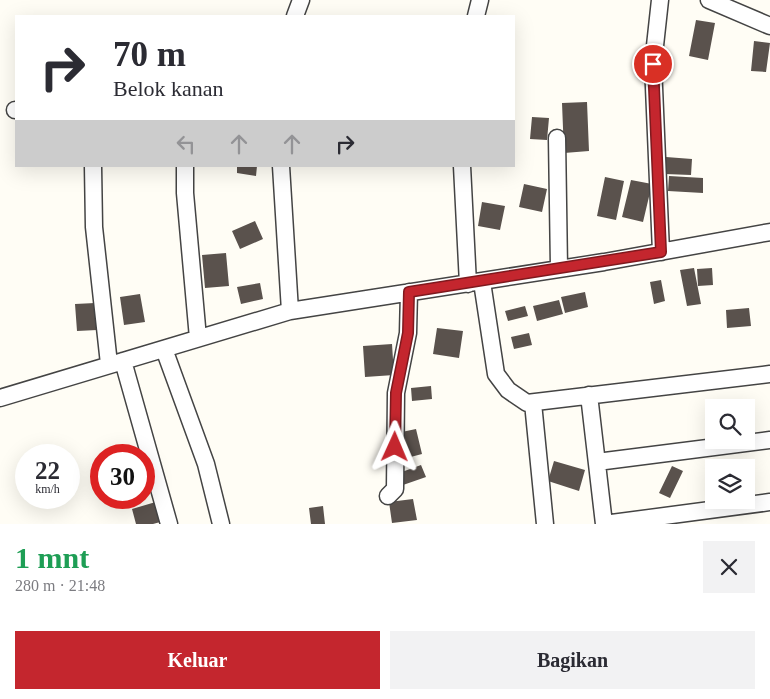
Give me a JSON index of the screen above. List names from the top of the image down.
{
  "page": {
    "turn": ["70 m", "Belok kanan"],
    "speed": "22 km/h",
    "limit": "30",
    "heading": ["1 mnt", "280 m · 21:48"],
    "buttons": ["Keluar", "Bagikan"]
  }
}
